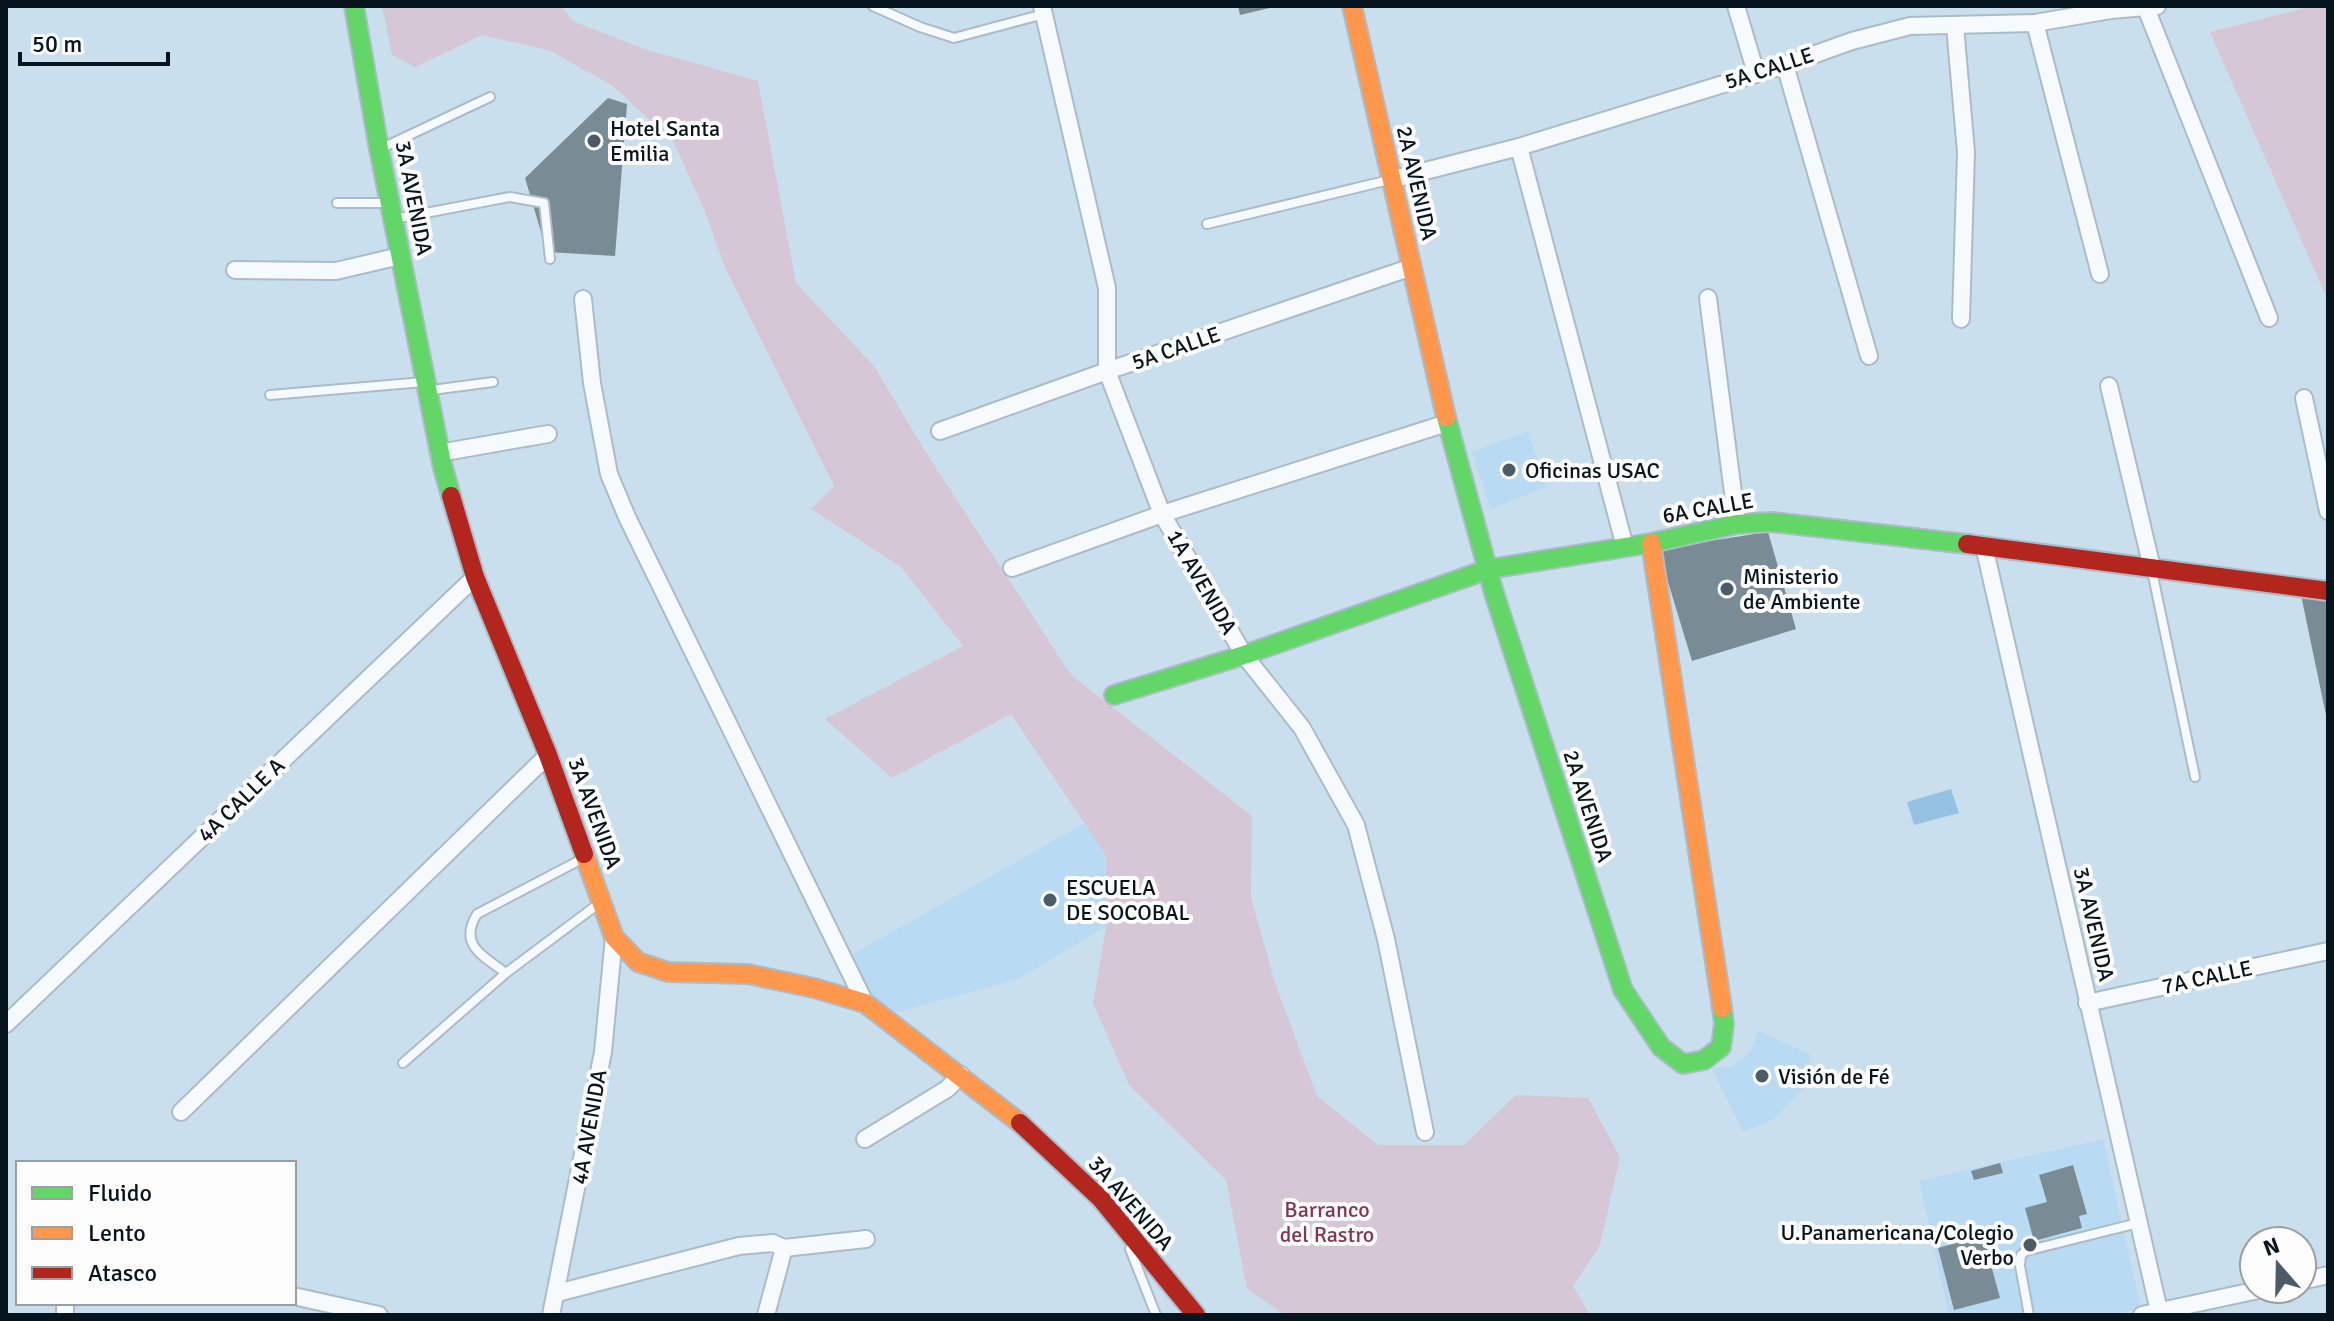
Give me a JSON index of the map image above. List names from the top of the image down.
{
  "streets": {
    "street": [
      "5A CALLE",
      "2A AVENIDA",
      "3A AVENIDA",
      "6A CALLE",
      "1A AVENIDA",
      "4A CALLE A",
      "7A CALLE",
      "4A AVENIDA"
    ]
  },
  "crossings": [
    ["5A CALLE", "2A AVENIDA"],
    ["5A CALLE", "1A AVENIDA"],
    ["2A AVENIDA", "6A CALLE"],
    ["3A AVENIDA", "6A CALLE"],
    ["3A AVENIDA", "4A CALLE A"],
    ["3A AVENIDA", "7A CALLE"],
    ["3A AVENIDA", "4A AVENIDA"],
    ["6A CALLE", "1A AVENIDA"]
  ],
  "parks": ["Barranco del Rastro"],
  "places": [
    "Hotel Santa Emilia",
    "Oficinas USAC",
    "Ministerio de Ambiente",
    "ESCUELA DE SOCOBAL",
    "Visión de Fé",
    "U.Panamericana/Colegio Verbo"
  ],
  "legend": ["Fluido", "Lento", "Atasco"],
  "scale_bar": "50 m",
  "north": "top"
}
